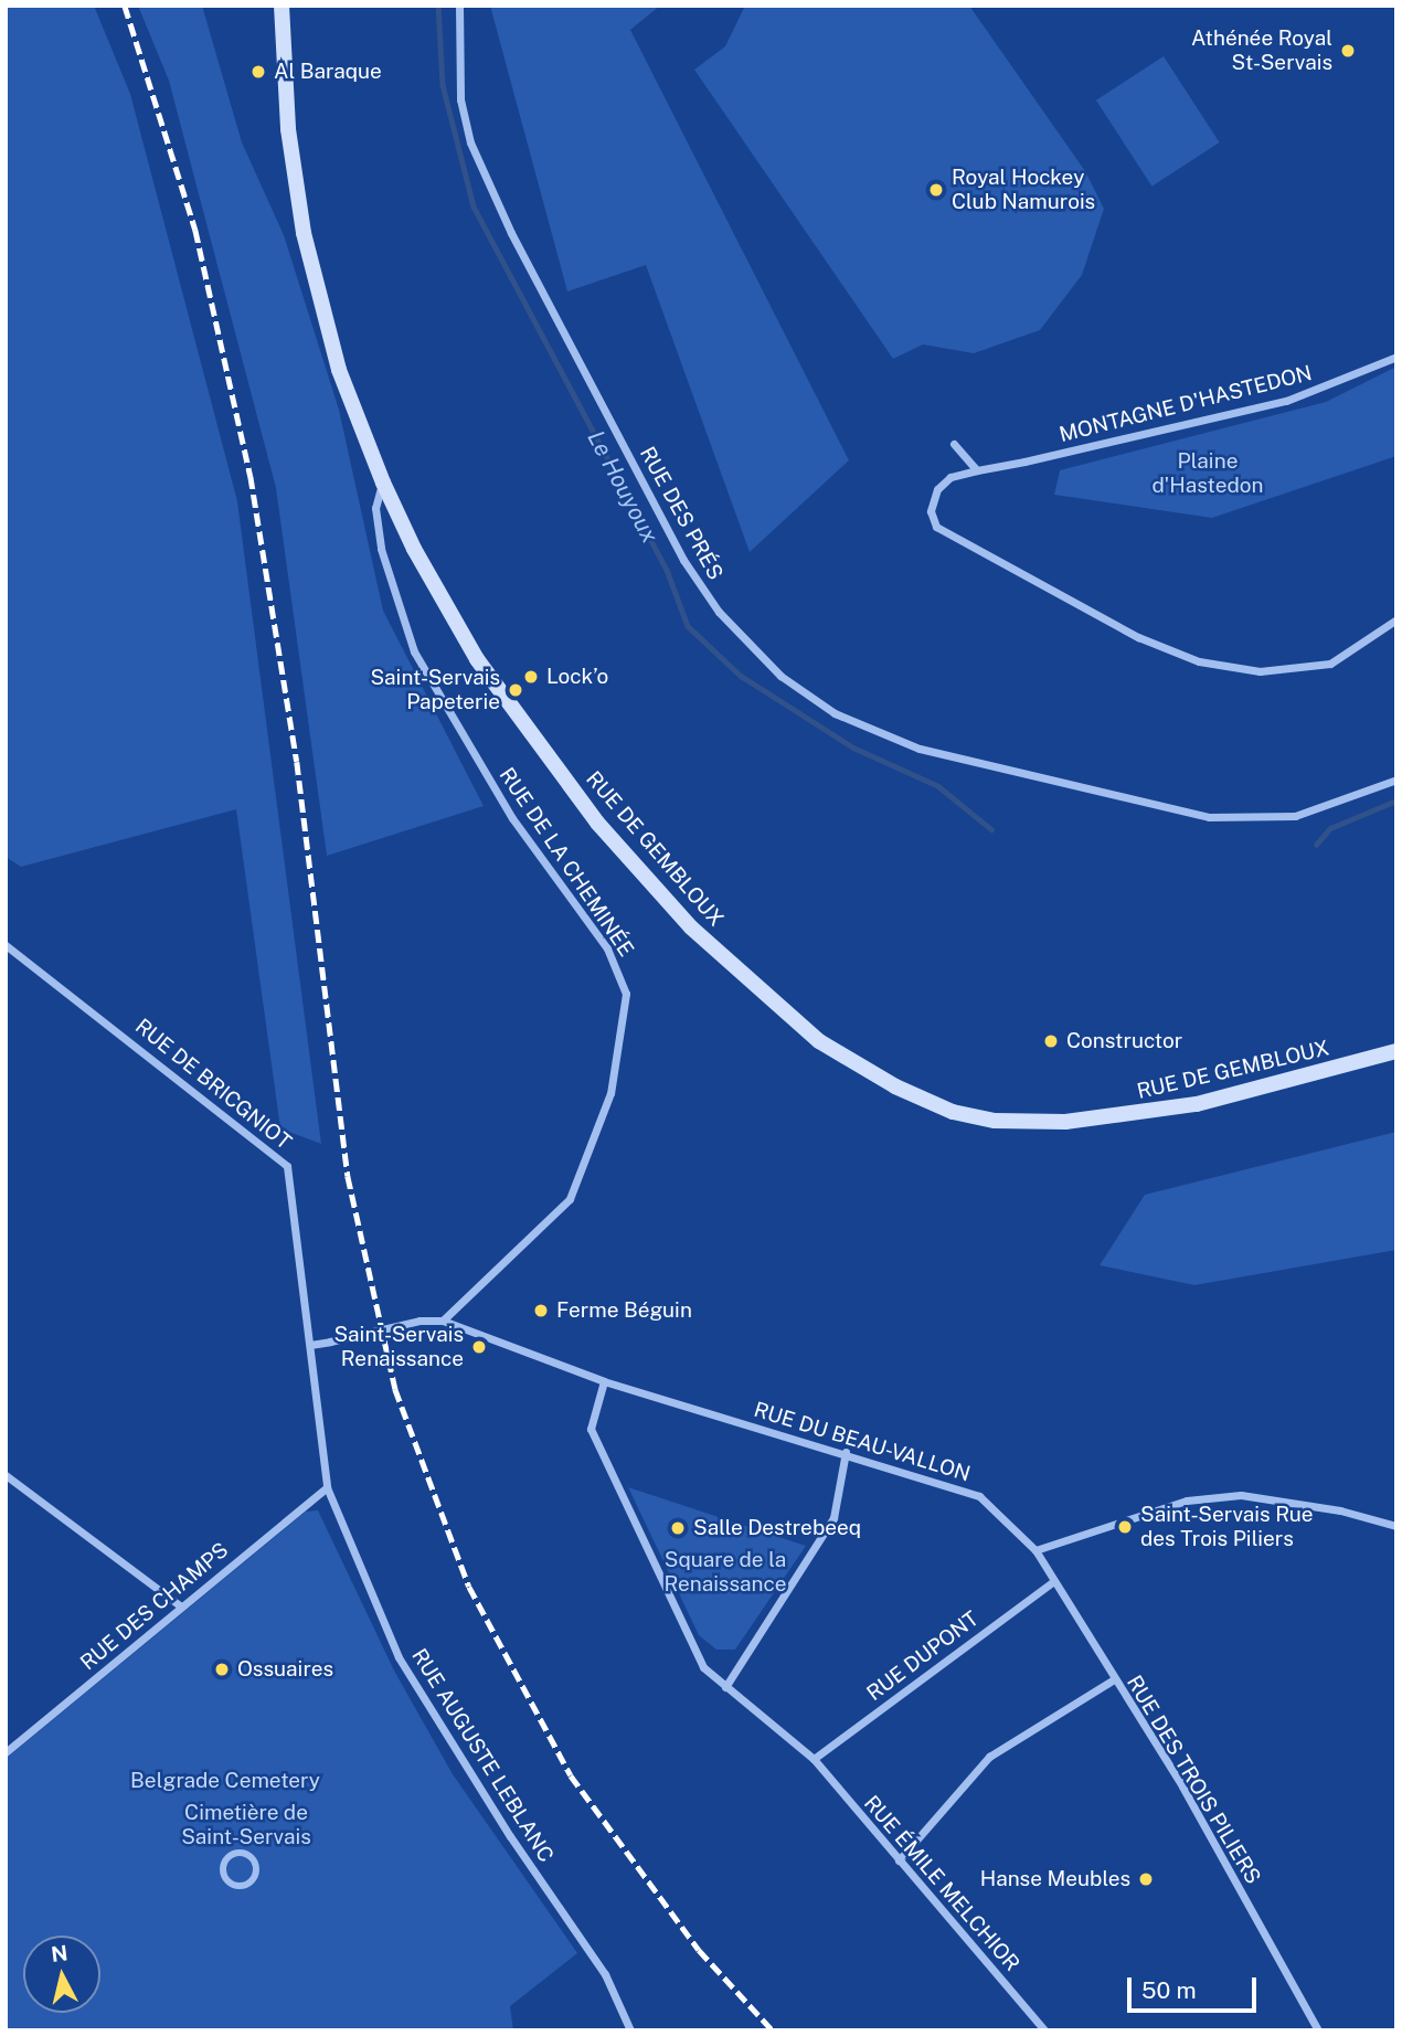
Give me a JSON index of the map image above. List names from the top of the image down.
{
  "streets": {
    "main road": ["RUE DE GEMBLOUX"],
    "street": [
      "MONTAGNE D'HASTEDON",
      "RUE DES PRÉS",
      "RUE DE LA CHEMINÉE",
      "RUE DE BRICGNIOT",
      "RUE DU BEAU-VALLON",
      "RUE DES CHAMPS",
      "RUE DUPONT",
      "RUE AUGUSTE LEBLANC",
      "RUE DES TROIS PILIERS",
      "RUE ÉMILE MELCHIOR"
    ]
  },
  "crossings": [
    ["RUE DE GEMBLOUX", "RUE DE LA CHEMINÉE"],
    ["RUE DE LA CHEMINÉE", "RUE DU BEAU-VALLON"],
    ["RUE DE BRICGNIOT", "RUE DES CHAMPS"],
    ["RUE DE BRICGNIOT", "RUE AUGUSTE LEBLANC"],
    ["RUE DU BEAU-VALLON", "RUE DES TROIS PILIERS"],
    ["RUE DU BEAU-VALLON", "RUE ÉMILE MELCHIOR"],
    ["RUE DES CHAMPS", "RUE AUGUSTE LEBLANC"],
    ["RUE DUPONT", "RUE DES TROIS PILIERS"],
    ["RUE DUPONT", "RUE ÉMILE MELCHIOR"]
  ],
  "water": ["Le Houyoux"],
  "parks": [
    "Plaine d'Hastedon",
    "Square de la Renaissance",
    "Belgrade Cemetery",
    "Cimetière de Saint-Servais"
  ],
  "places": [
    "Athénée Royal St-Servais",
    "Al Baraque",
    "Royal Hockey Club Namurois",
    "Lock’o",
    "Saint-Servais Papeterie",
    "Constructor",
    "Ferme Béguin",
    "Saint-Servais Renaissance",
    "Saint-Servais Rue des Trois Piliers",
    "Salle Destrebeeq",
    "Ossuaires",
    "Hanse Meubles"
  ],
  "scale_bar": "50 m",
  "north": "top"
}
